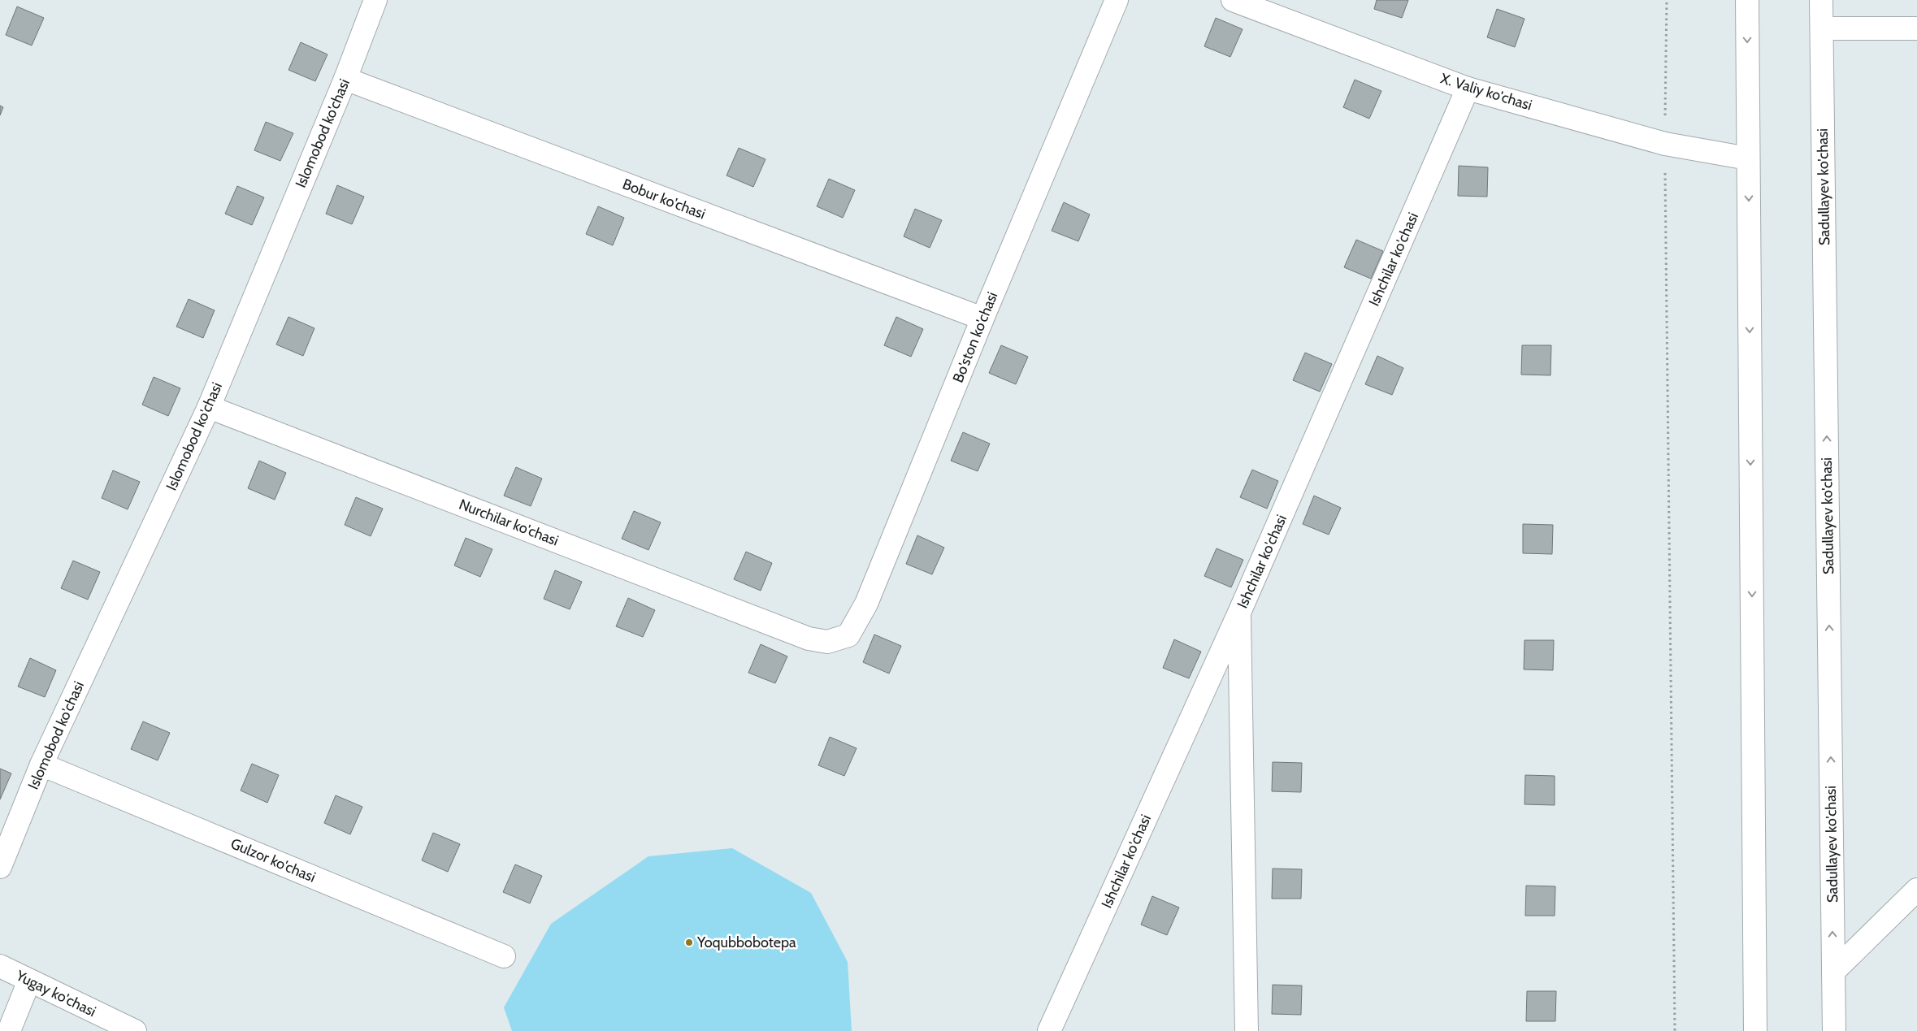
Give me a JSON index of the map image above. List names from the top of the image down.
{
  "streets": {
    "street": [
      "X. Valiy ko'chasi",
      "Islomobod ko'chasi",
      "Sadullayev ko'chasi",
      "Bobur ko'chasi",
      "Ishchilar ko'chasi",
      "Bo'ston ko'chasi",
      "Nurchilar ko'chasi",
      "Gulzor ko'chasi",
      "Yugay ko'chasi"
    ]
  },
  "crossings": [
    ["X. Valiy ko'chasi", "Ishchilar ko'chasi"],
    ["Islomobod ko'chasi", "Bobur ko'chasi"],
    ["Islomobod ko'chasi", "Nurchilar ko'chasi"],
    ["Islomobod ko'chasi", "Gulzor ko'chasi"],
    ["Bobur ko'chasi", "Bo'ston ko'chasi"],
    ["Bo'ston ko'chasi", "Nurchilar ko'chasi"]
  ],
  "places": ["Yoqubbobotepa"]
}
